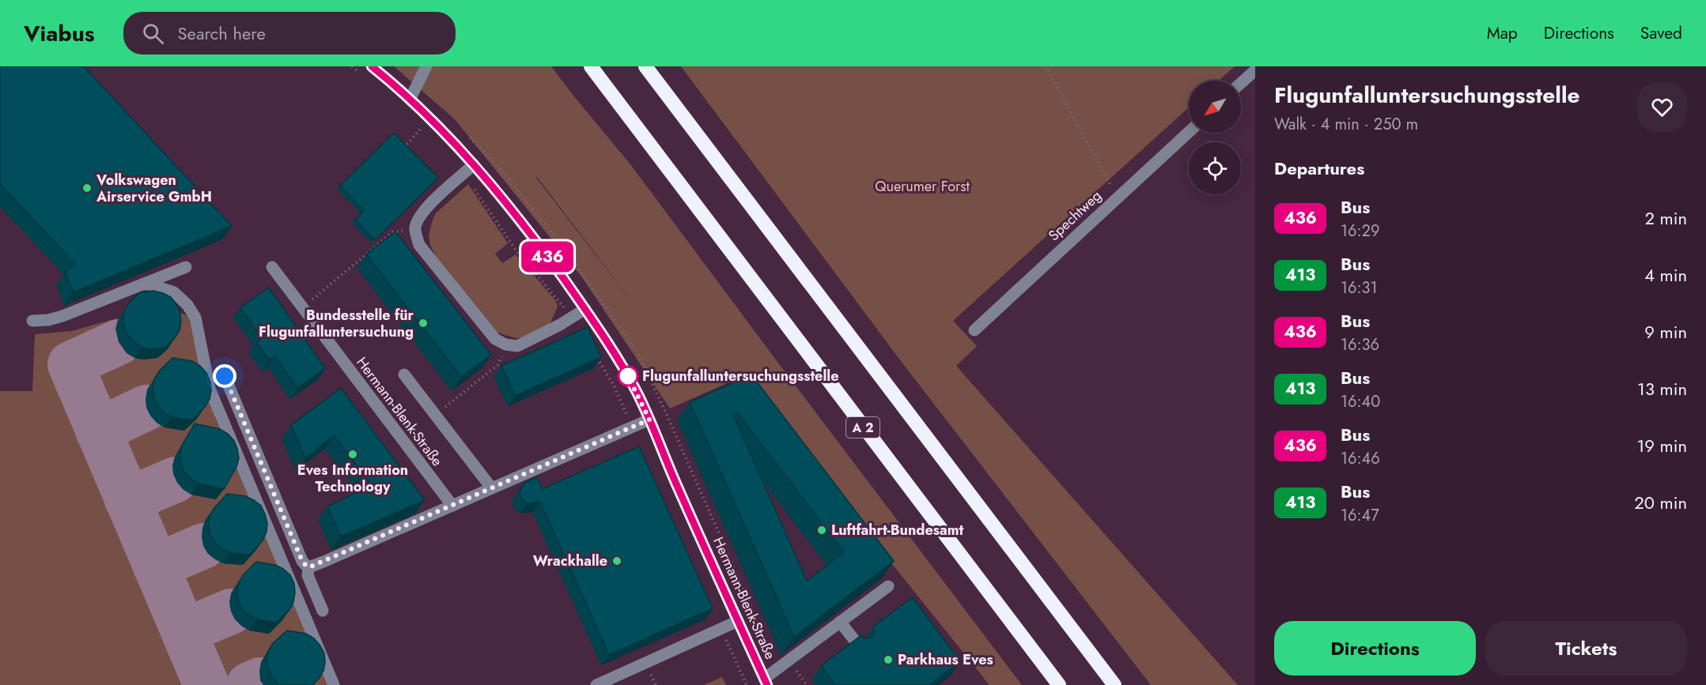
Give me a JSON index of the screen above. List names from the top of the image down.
{
  "streets": {
    "highway": ["A 2"],
    "street": ["Spechtweg", "Hermann-Blenk-Straße"]
  },
  "parks": ["Querumer Forst"],
  "places": [
    "Volkswagen Airservice GmbH",
    "Bundesstelle für Flugunfalluntersuchung",
    "Flugunfalluntersuchungsstelle",
    "Eves Information Technology",
    "Luftfahrt-Bundesamt",
    "Wrackhalle",
    "Parkhaus Eves"
  ],
  "lines": ["bus line 436"],
  "north": "bottom left",
  "page": {
    "header": "Viabus",
    "search": "Search here",
    "nav": ["Map", "Directions", "Saved"],
    "on_map": "436",
    "heading": [
      ["Flugunfalluntersuchungsstelle", "Walk · 4 min · 250 m"],
      "Departures"
    ],
    "list": [
      {
        "mark": "436",
        "name": "Bus",
        "note": "16:29",
        "value": "2 min"
      },
      {
        "mark": "413",
        "name": "Bus",
        "note": "16:31",
        "value": "4 min"
      },
      {
        "mark": "436",
        "name": "Bus",
        "note": "16:36",
        "value": "9 min"
      },
      {
        "mark": "413",
        "name": "Bus",
        "note": "16:40",
        "value": "13 min"
      },
      {
        "mark": "436",
        "name": "Bus",
        "note": "16:46",
        "value": "19 min"
      },
      {
        "mark": "413",
        "name": "Bus",
        "note": "16:47",
        "value": "20 min"
      }
    ],
    "buttons": ["Directions", "Tickets"]
  }
}
